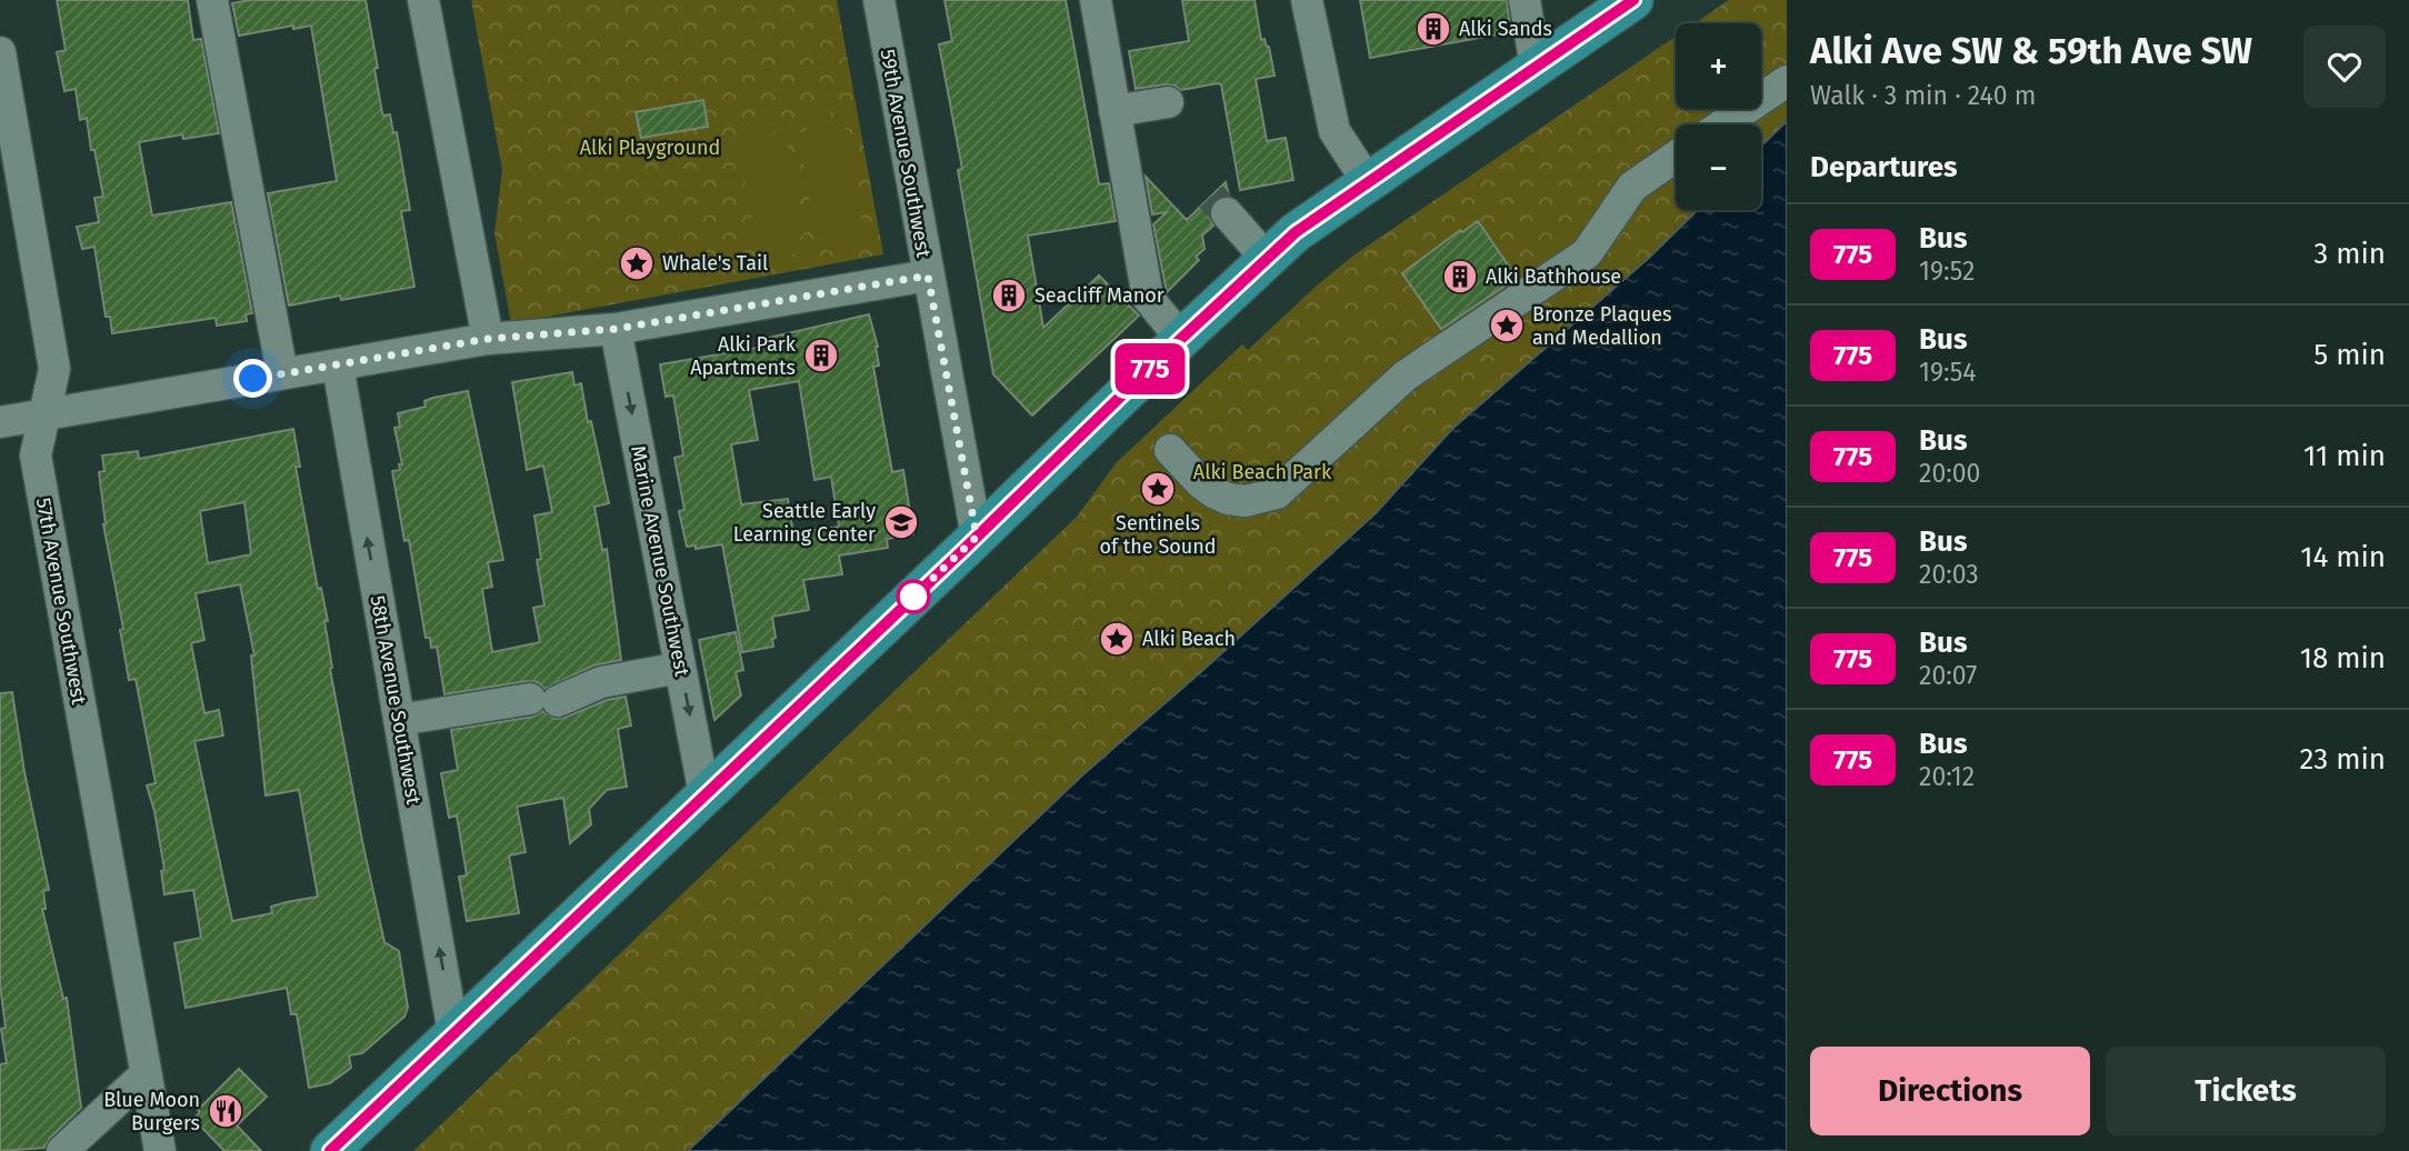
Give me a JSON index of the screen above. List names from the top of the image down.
{
  "streets": {
    "street": [
      "59th Avenue Southwest",
      "Marine Avenue Southwest",
      "57th Avenue Southwest",
      "58th Avenue Southwest"
    ]
  },
  "one_way": ["Marine Avenue Southwest", "58th Avenue Southwest"],
  "parks": ["Alki Playground", "Alki Beach Park"],
  "places": {
    "building": [
      "Alki Sands",
      "Alki Bathhouse",
      "Seacliff Manor",
      "Alki Park Apartments"
    ],
    "place": [
      "Whale's Tail",
      "Bronze Plaques and Medallion",
      "Sentinels of the Sound",
      "Alki Beach"
    ],
    "school or university": ["Seattle Early Learning Center"],
    "restaurant": ["Blue Moon Burgers"]
  },
  "lines": ["bus line 775"],
  "page": {
    "on_map": "775",
    "heading": [
      ["Alki Ave SW & 59th Ave SW", "Walk · 3 min · 240 m"],
      "Departures"
    ],
    "map_buttons": ["+", "−"],
    "list": [
      {
        "mark": "775",
        "name": "Bus",
        "note": "19:52",
        "value": "3 min"
      },
      {
        "mark": "775",
        "name": "Bus",
        "note": "19:54",
        "value": "5 min"
      },
      {
        "mark": "775",
        "name": "Bus",
        "note": "20:00",
        "value": "11 min"
      },
      {
        "mark": "775",
        "name": "Bus",
        "note": "20:03",
        "value": "14 min"
      },
      {
        "mark": "775",
        "name": "Bus",
        "note": "20:07",
        "value": "18 min"
      },
      {
        "mark": "775",
        "name": "Bus",
        "note": "20:12",
        "value": "23 min"
      }
    ],
    "buttons": ["Directions", "Tickets"]
  }
}
